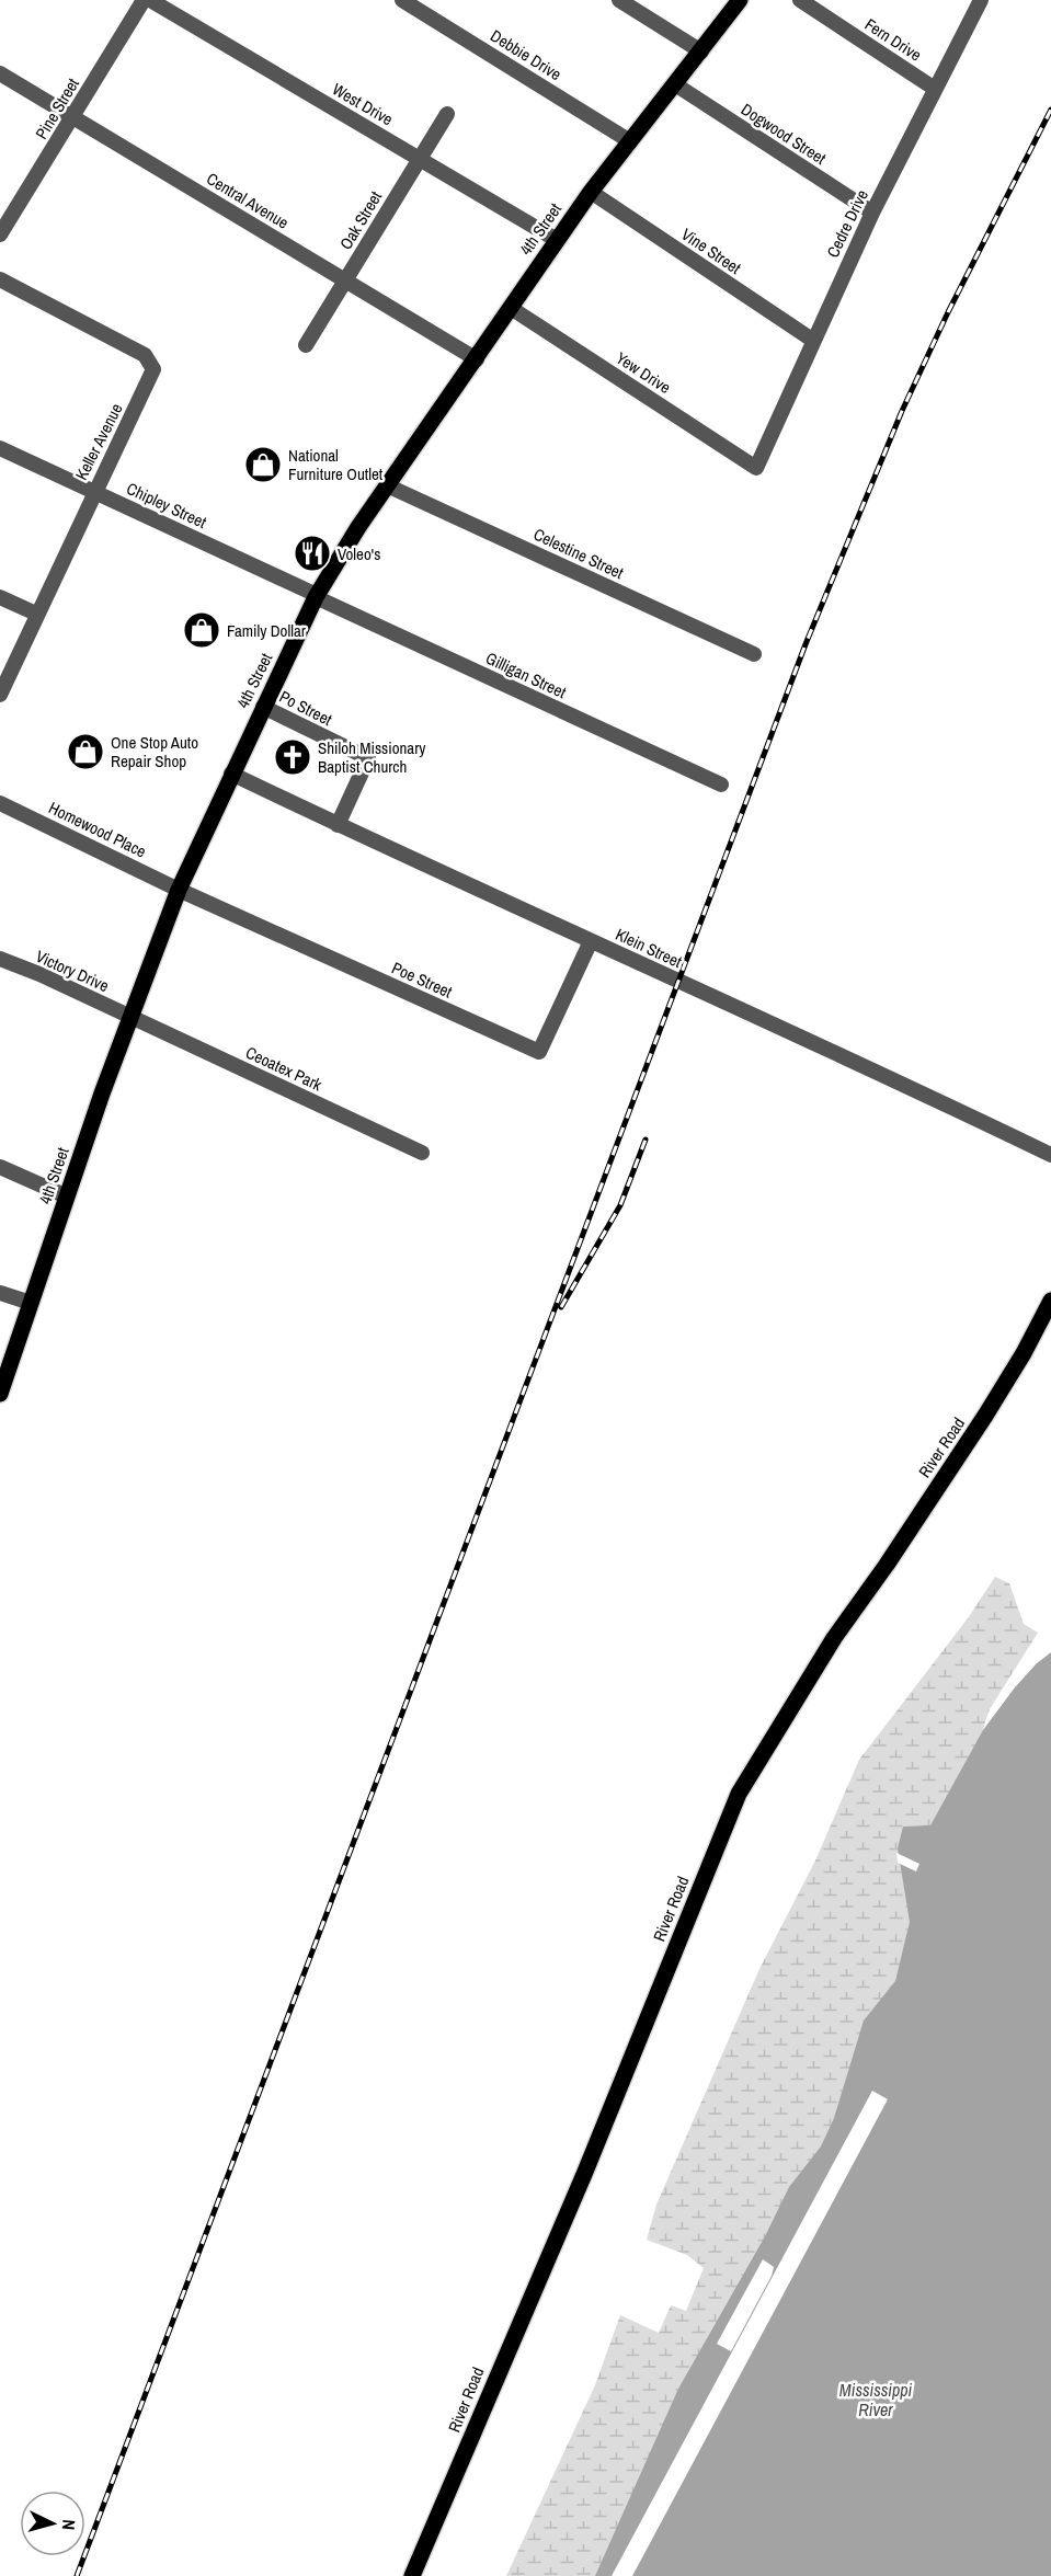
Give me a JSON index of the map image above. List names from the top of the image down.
{
  "streets": {
    "main road": ["4th Street", "River Road"],
    "street": [
      "Fern Drive",
      "Debbie Drive",
      "West Drive",
      "Pine Street",
      "Dogwood Street",
      "Central Avenue",
      "Oak Street",
      "Cedre Drive",
      "Vine Street",
      "Yew Drive",
      "Keller Avenue",
      "Chipley Street",
      "Celestine Street",
      "Gilligan Street",
      "Po Street",
      "Homewood Place",
      "Klein Street",
      "Victory Drive",
      "Poe Street",
      "Ceoatex Park"
    ]
  },
  "crossings": [
    ["Fern Drive", "Cedre Drive"],
    ["Debbie Drive", "4th Street"],
    ["West Drive", "Oak Street"],
    ["West Drive", "4th Street"],
    ["Pine Street", "Central Avenue"],
    ["Dogwood Street", "Cedre Drive"],
    ["Dogwood Street", "4th Street"],
    ["Central Avenue", "Oak Street"],
    ["Central Avenue", "4th Street"],
    ["Cedre Drive", "Vine Street"],
    ["Cedre Drive", "Yew Drive"],
    ["4th Street", "Vine Street"],
    ["4th Street", "Yew Drive"],
    ["4th Street", "Chipley Street"],
    ["4th Street", "Celestine Street"],
    ["4th Street", "Gilligan Street"],
    ["4th Street", "Po Street"],
    ["4th Street", "Homewood Place"],
    ["4th Street", "Klein Street"],
    ["4th Street", "Victory Drive"],
    ["4th Street", "Poe Street"],
    ["4th Street", "Ceoatex Park"],
    ["Keller Avenue", "Chipley Street"],
    ["Chipley Street", "Gilligan Street"],
    ["Po Street", "Klein Street"],
    ["Homewood Place", "Poe Street"],
    ["Klein Street", "Poe Street"],
    ["Victory Drive", "Ceoatex Park"]
  ],
  "water": ["Mississippi River"],
  "places": {
    "shop": ["National Furniture Outlet", "Family Dollar", "One Stop Auto Repair Shop"],
    "restaurant": ["Voleo's"],
    "church": ["Shiloh Missionary Baptist Church"]
  },
  "north": "right"
}
